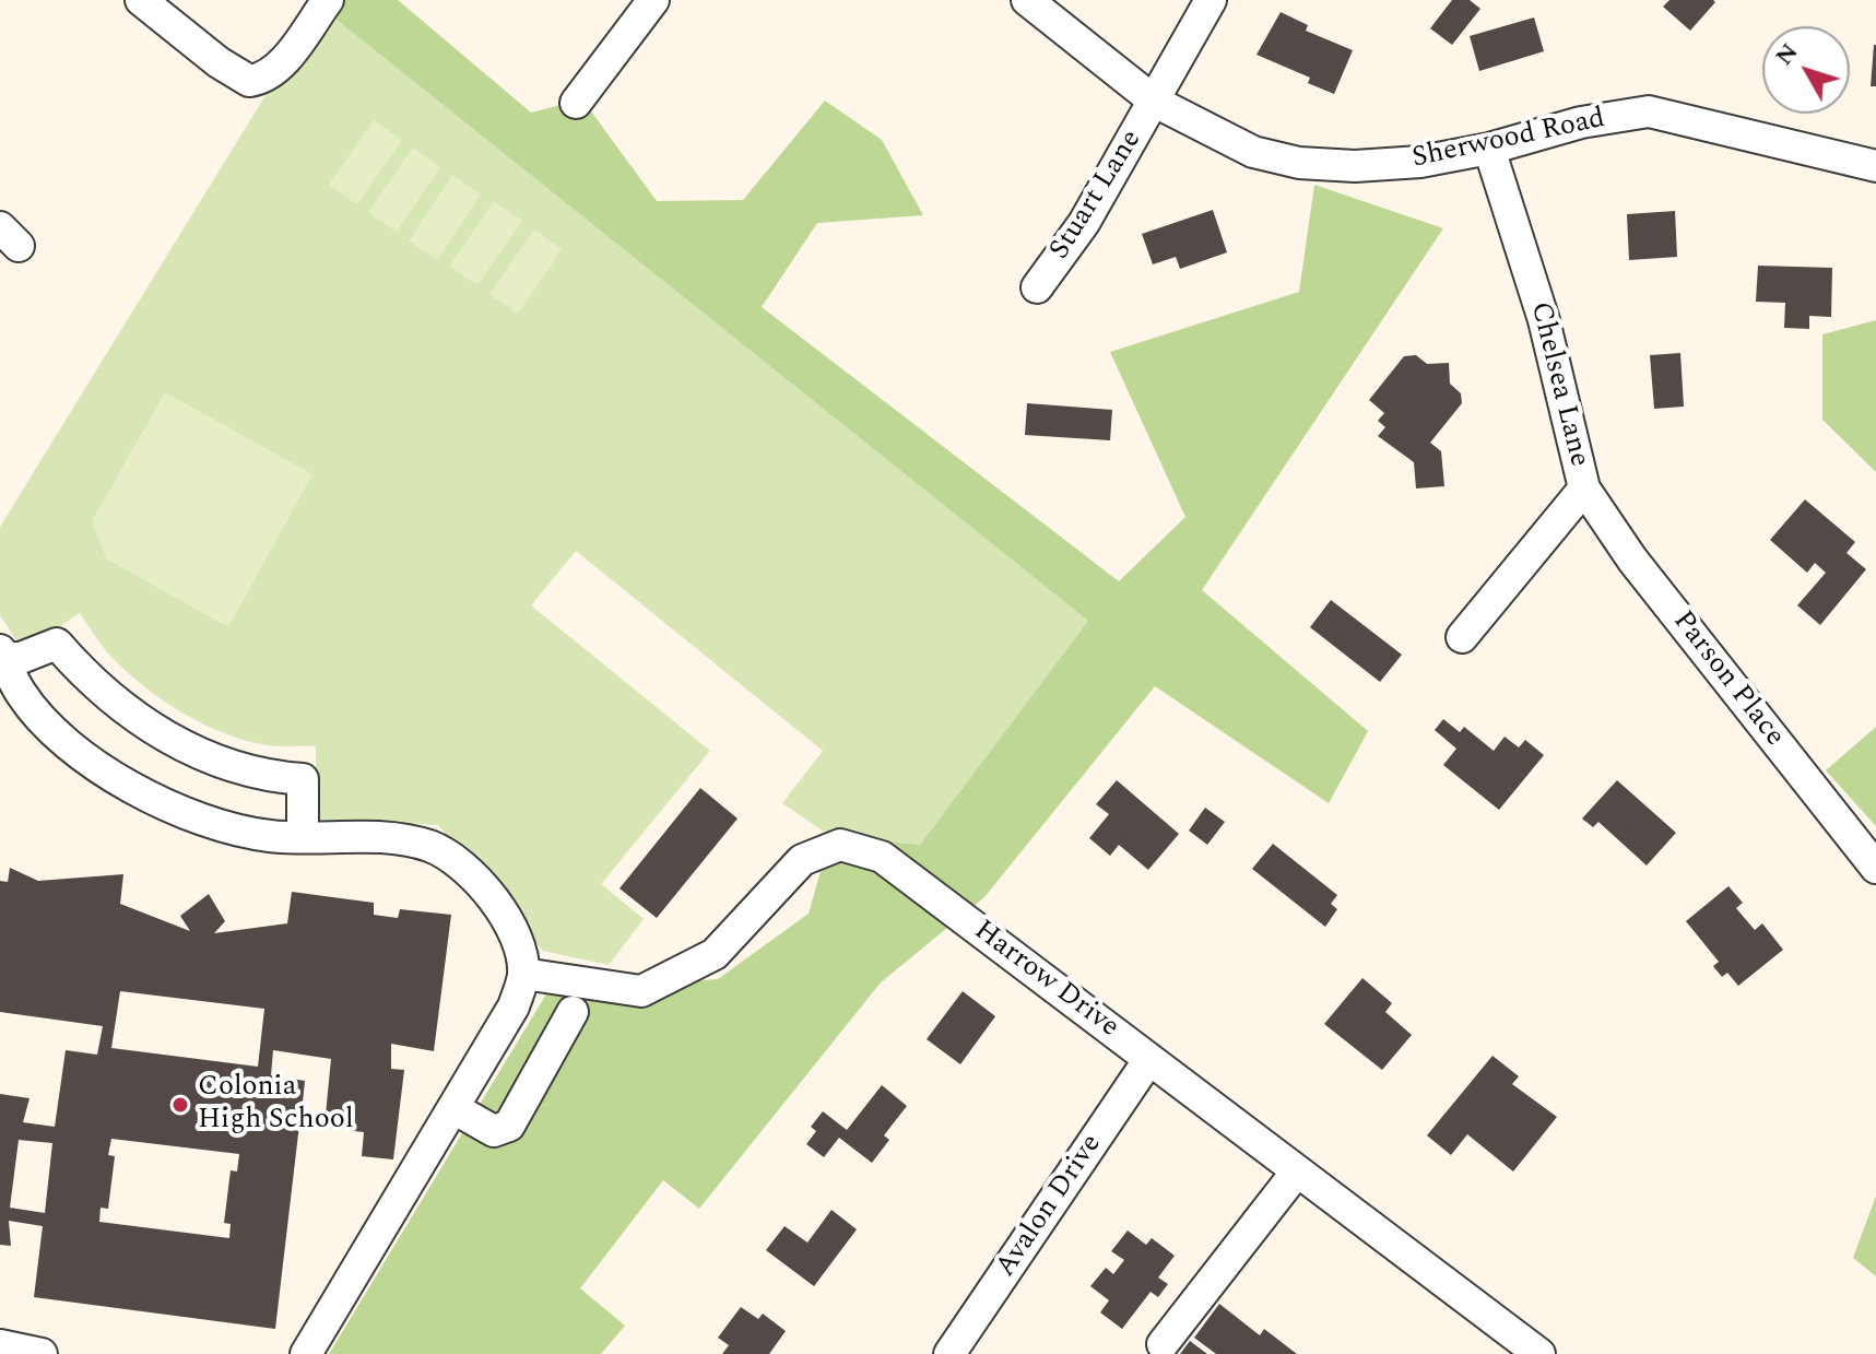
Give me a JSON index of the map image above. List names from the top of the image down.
{
  "streets": {
    "street": [
      "Sherwood Road",
      "Stuart Lane",
      "Chelsea Lane",
      "Parson Place",
      "Harrow Drive",
      "Avalon Drive"
    ]
  },
  "crossings": [
    ["Sherwood Road", "Stuart Lane"],
    ["Sherwood Road", "Chelsea Lane"],
    ["Chelsea Lane", "Parson Place"],
    ["Harrow Drive", "Avalon Drive"]
  ],
  "places": ["Colonia High School"],
  "north": "top left"
}
